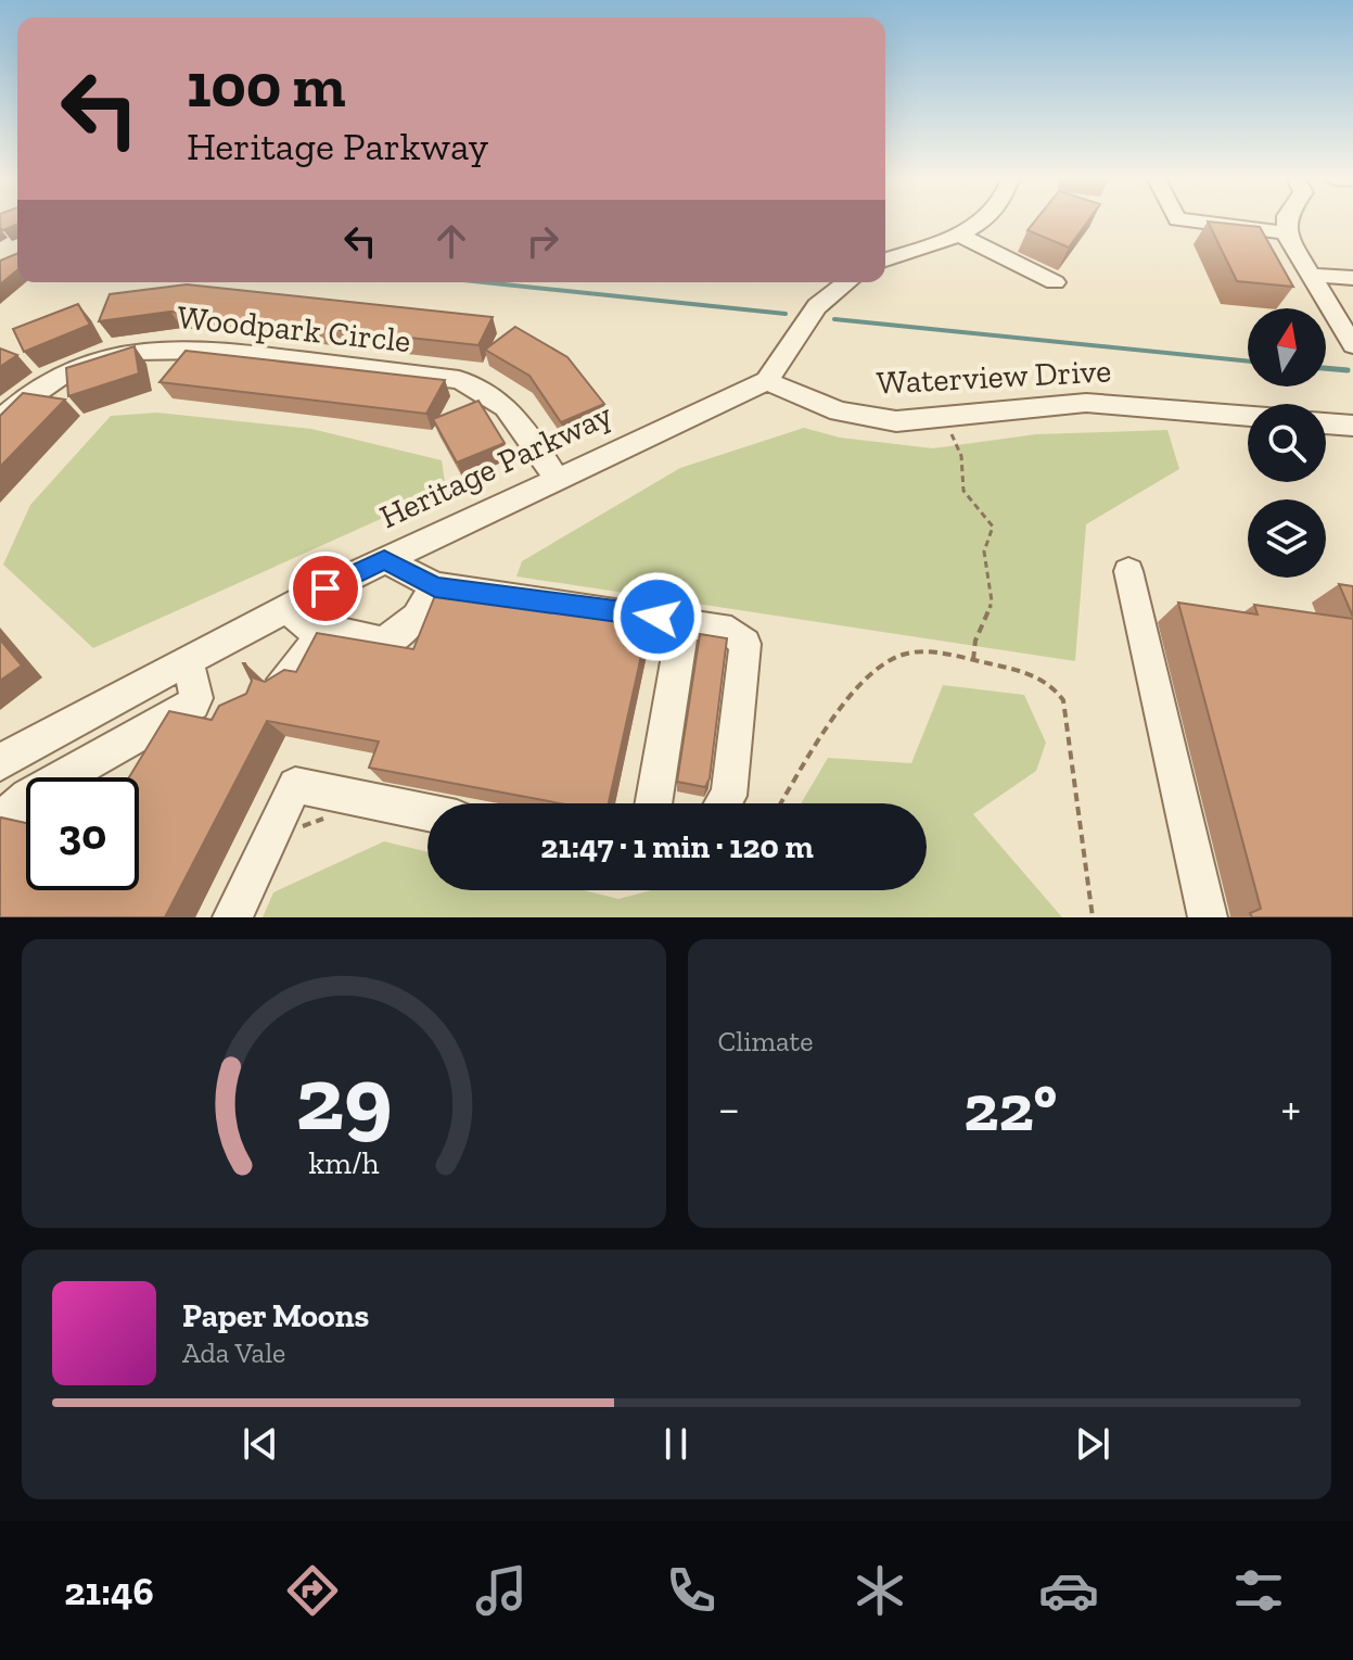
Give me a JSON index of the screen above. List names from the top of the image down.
{
  "streets": {
    "street": ["Woodpark Circle", "Waterview Drive", "Heritage Parkway"]
  },
  "crossings": [
    ["Woodpark Circle", "Heritage Parkway"],
    ["Waterview Drive", "Heritage Parkway"]
  ],
  "north": "top",
  "page": {
    "turn": ["100 m", "Heritage Parkway"],
    "limit": "30",
    "trip": "21:47 · 1 min · 120 m",
    "tile": "Climate",
    "heat": ["−", "22°", "+"],
    "song": ["Paper Moons", "Ada Vale"],
    "tabs": "21:46",
    "gauge": ["29", "km/h"]
  }
}
